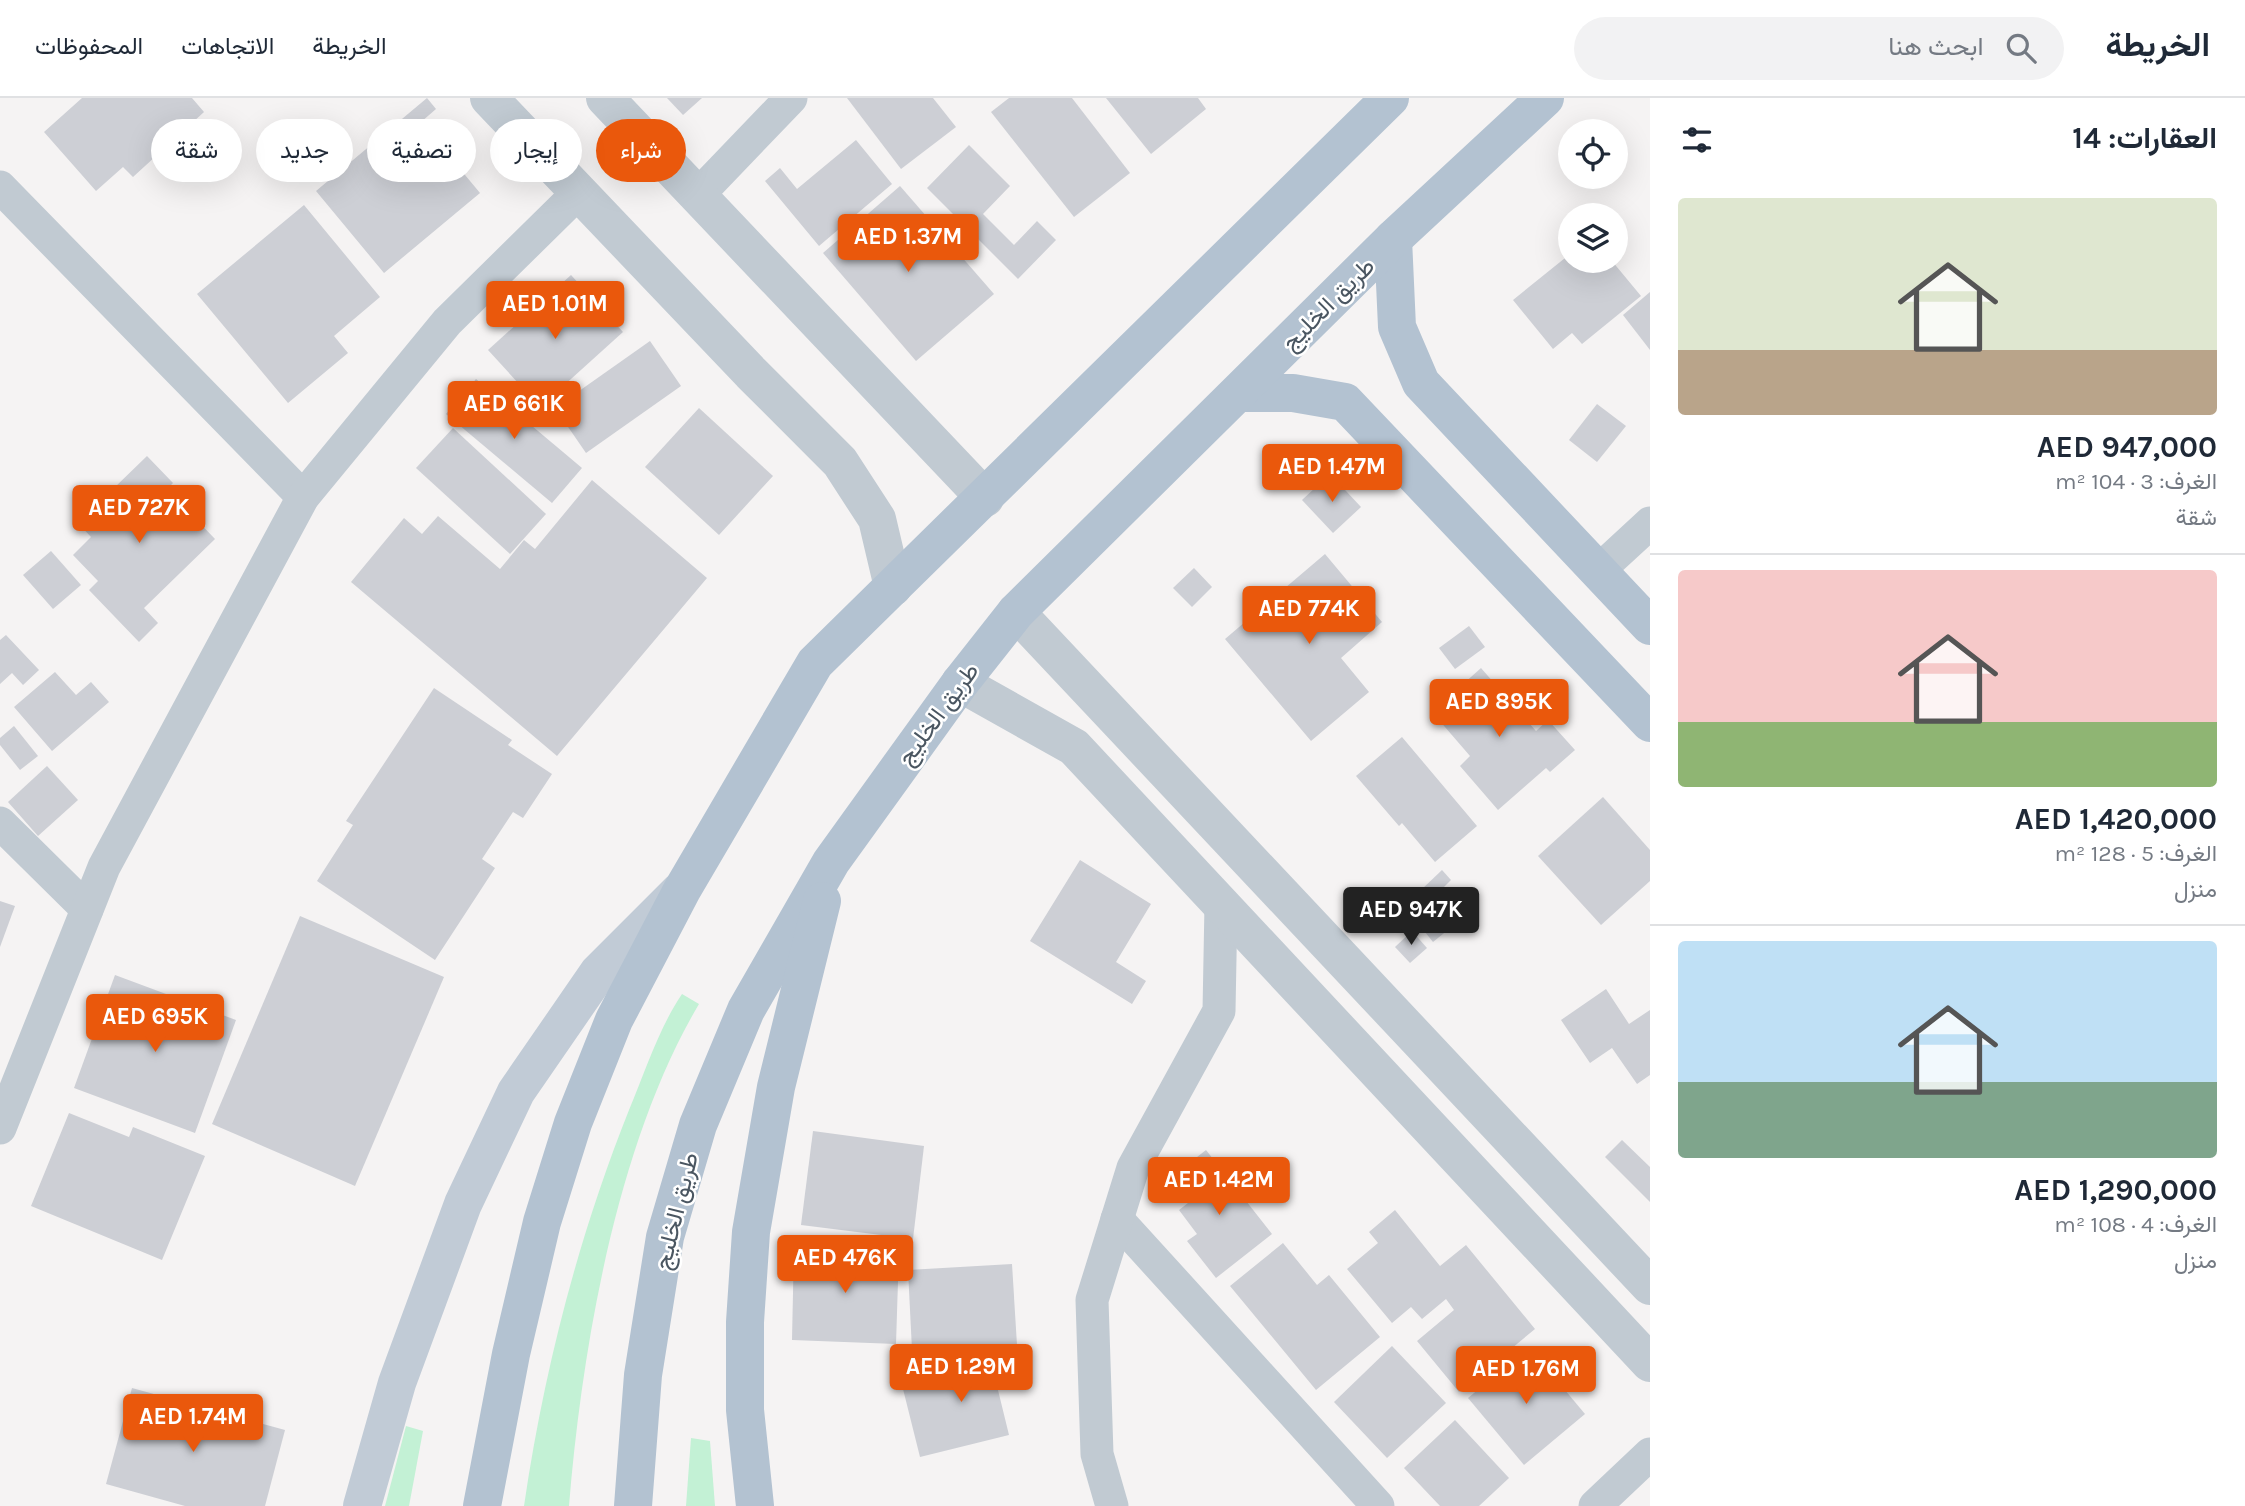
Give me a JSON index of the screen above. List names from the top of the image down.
{
  "streets": {
    "main road": ["طريق الخليج"]
  },
  "page": {
    "header": "الخريطة",
    "search": "ابحث هنا",
    "nav": ["الخريطة", "الاتجاهات", "المحفوظات"],
    "heading": "العقارات: 14",
    "chip": [
      "شراء",
      "إيجار",
      "تصفية",
      "جديد",
      "شقة"
    ],
    "list": [
      {
        "name": "AED 947,000",
        "note": "الغرف: 3 · 104 m² · شقة"
      },
      {
        "name": "AED 1,420,000",
        "note": "الغرف: 5 · 128 m² · منزل"
      },
      {
        "name": "AED 1,290,000",
        "note": "الغرف: 4 · 108 m² · منزل"
      }
    ],
    "price": [
      "AED 1.37M",
      "AED 1.01M",
      "AED 661K",
      "AED 1.47M",
      "AED 727K",
      "AED 774K",
      "AED 895K",
      "AED 947K",
      "AED 695K",
      "AED 1.42M",
      "AED 476K",
      "AED 1.29M",
      "AED 1.76M",
      "AED 1.74M"
    ]
  }
}
